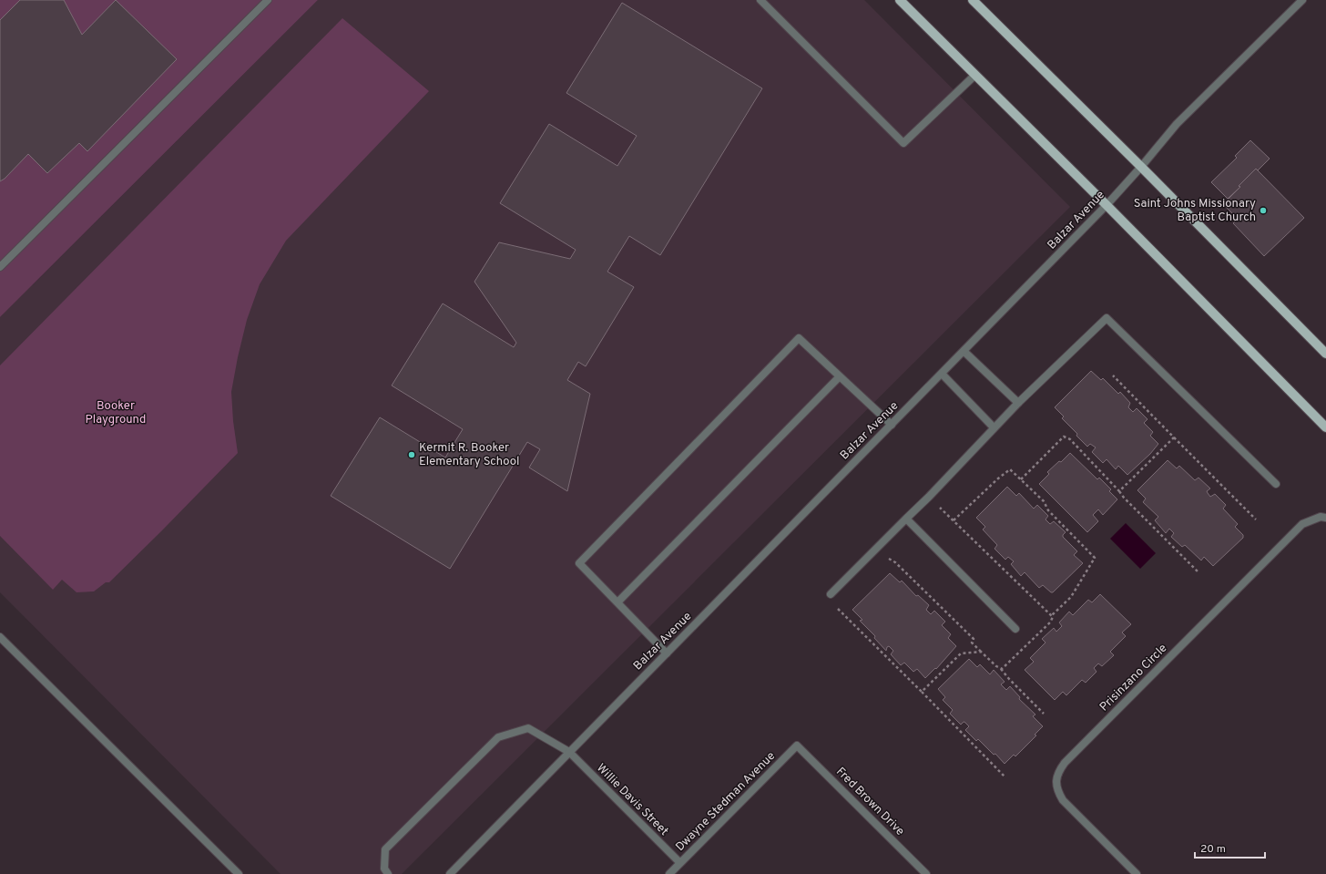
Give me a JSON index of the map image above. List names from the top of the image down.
{
  "streets": {
    "street": [
      "Balzar Avenue",
      "Prisinzano Circle",
      "Willie Davis Street",
      "Dwayne Stedman Avenue",
      "Fred Brown Drive"
    ]
  },
  "crossings": [
    ["Balzar Avenue", "Willie Davis Street"],
    ["Willie Davis Street", "Dwayne Stedman Avenue"],
    ["Dwayne Stedman Avenue", "Fred Brown Drive"]
  ],
  "parks": ["Booker Playground"],
  "places": ["Saint Johns Missionary Baptist Church", "Kermit R. Booker Elementary School"],
  "scale_bar": "20 m"
}
